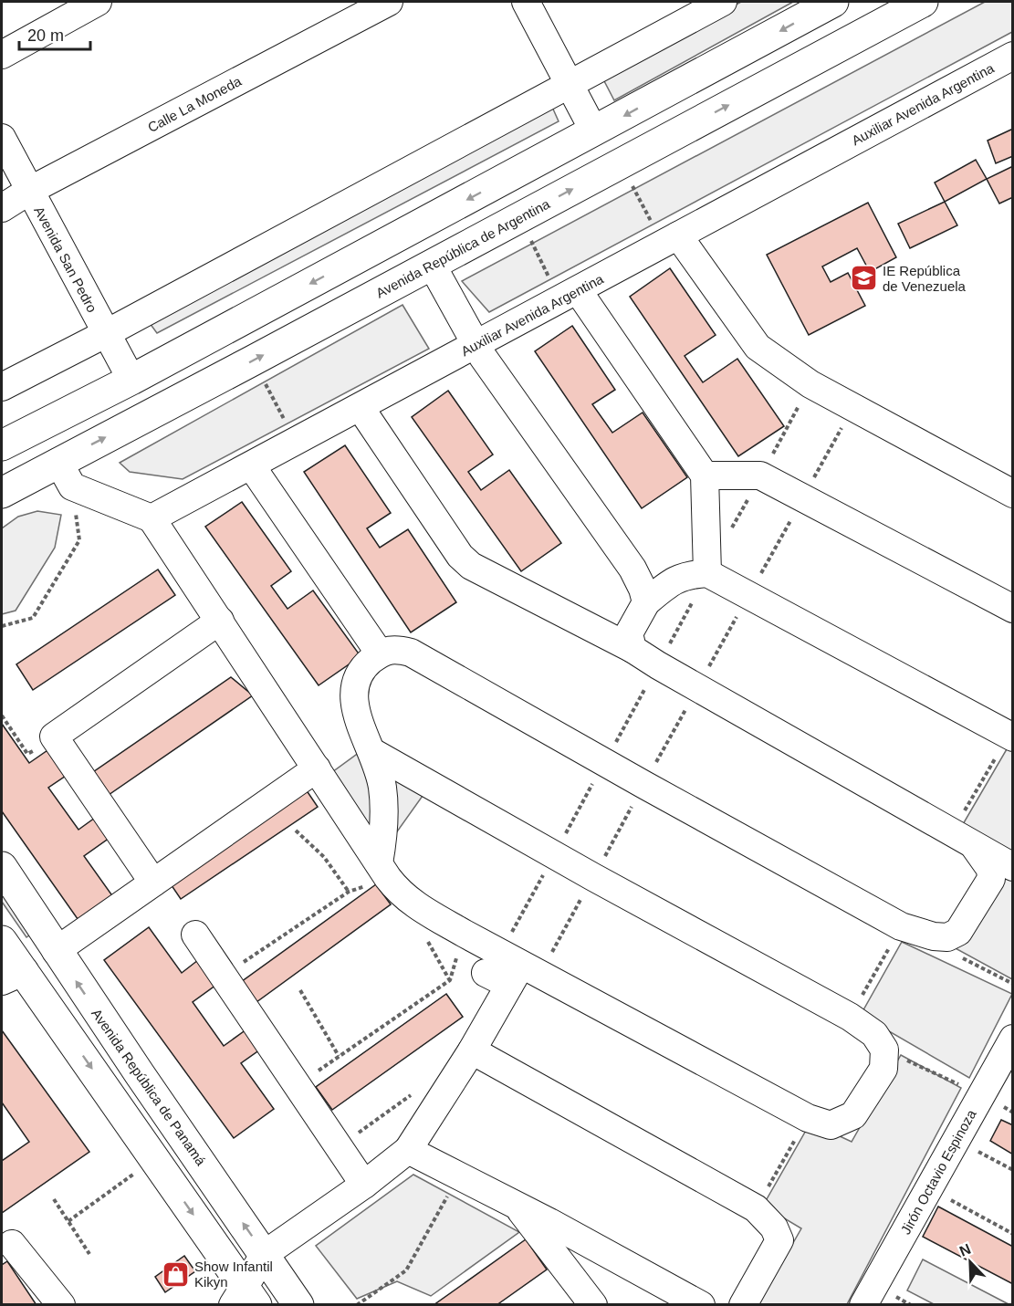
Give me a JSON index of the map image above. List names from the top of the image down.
{
  "streets": {
    "main road": ["Avenida República de Argentina", "Avenida República de Panamá"],
    "street": [
      "Calle La Moneda",
      "Auxiliar Avenida Argentina",
      "Avenida San Pedro",
      "Jirón Octavio Espinoza"
    ]
  },
  "crossings": [
    ["Calle La Moneda", "Avenida San Pedro"]
  ],
  "places": {
    "school or university": ["IE República de Venezuela"],
    "shop": ["Show Infantil Kikyn"]
  },
  "scale_bar": "20 m",
  "north": "top left"
}
